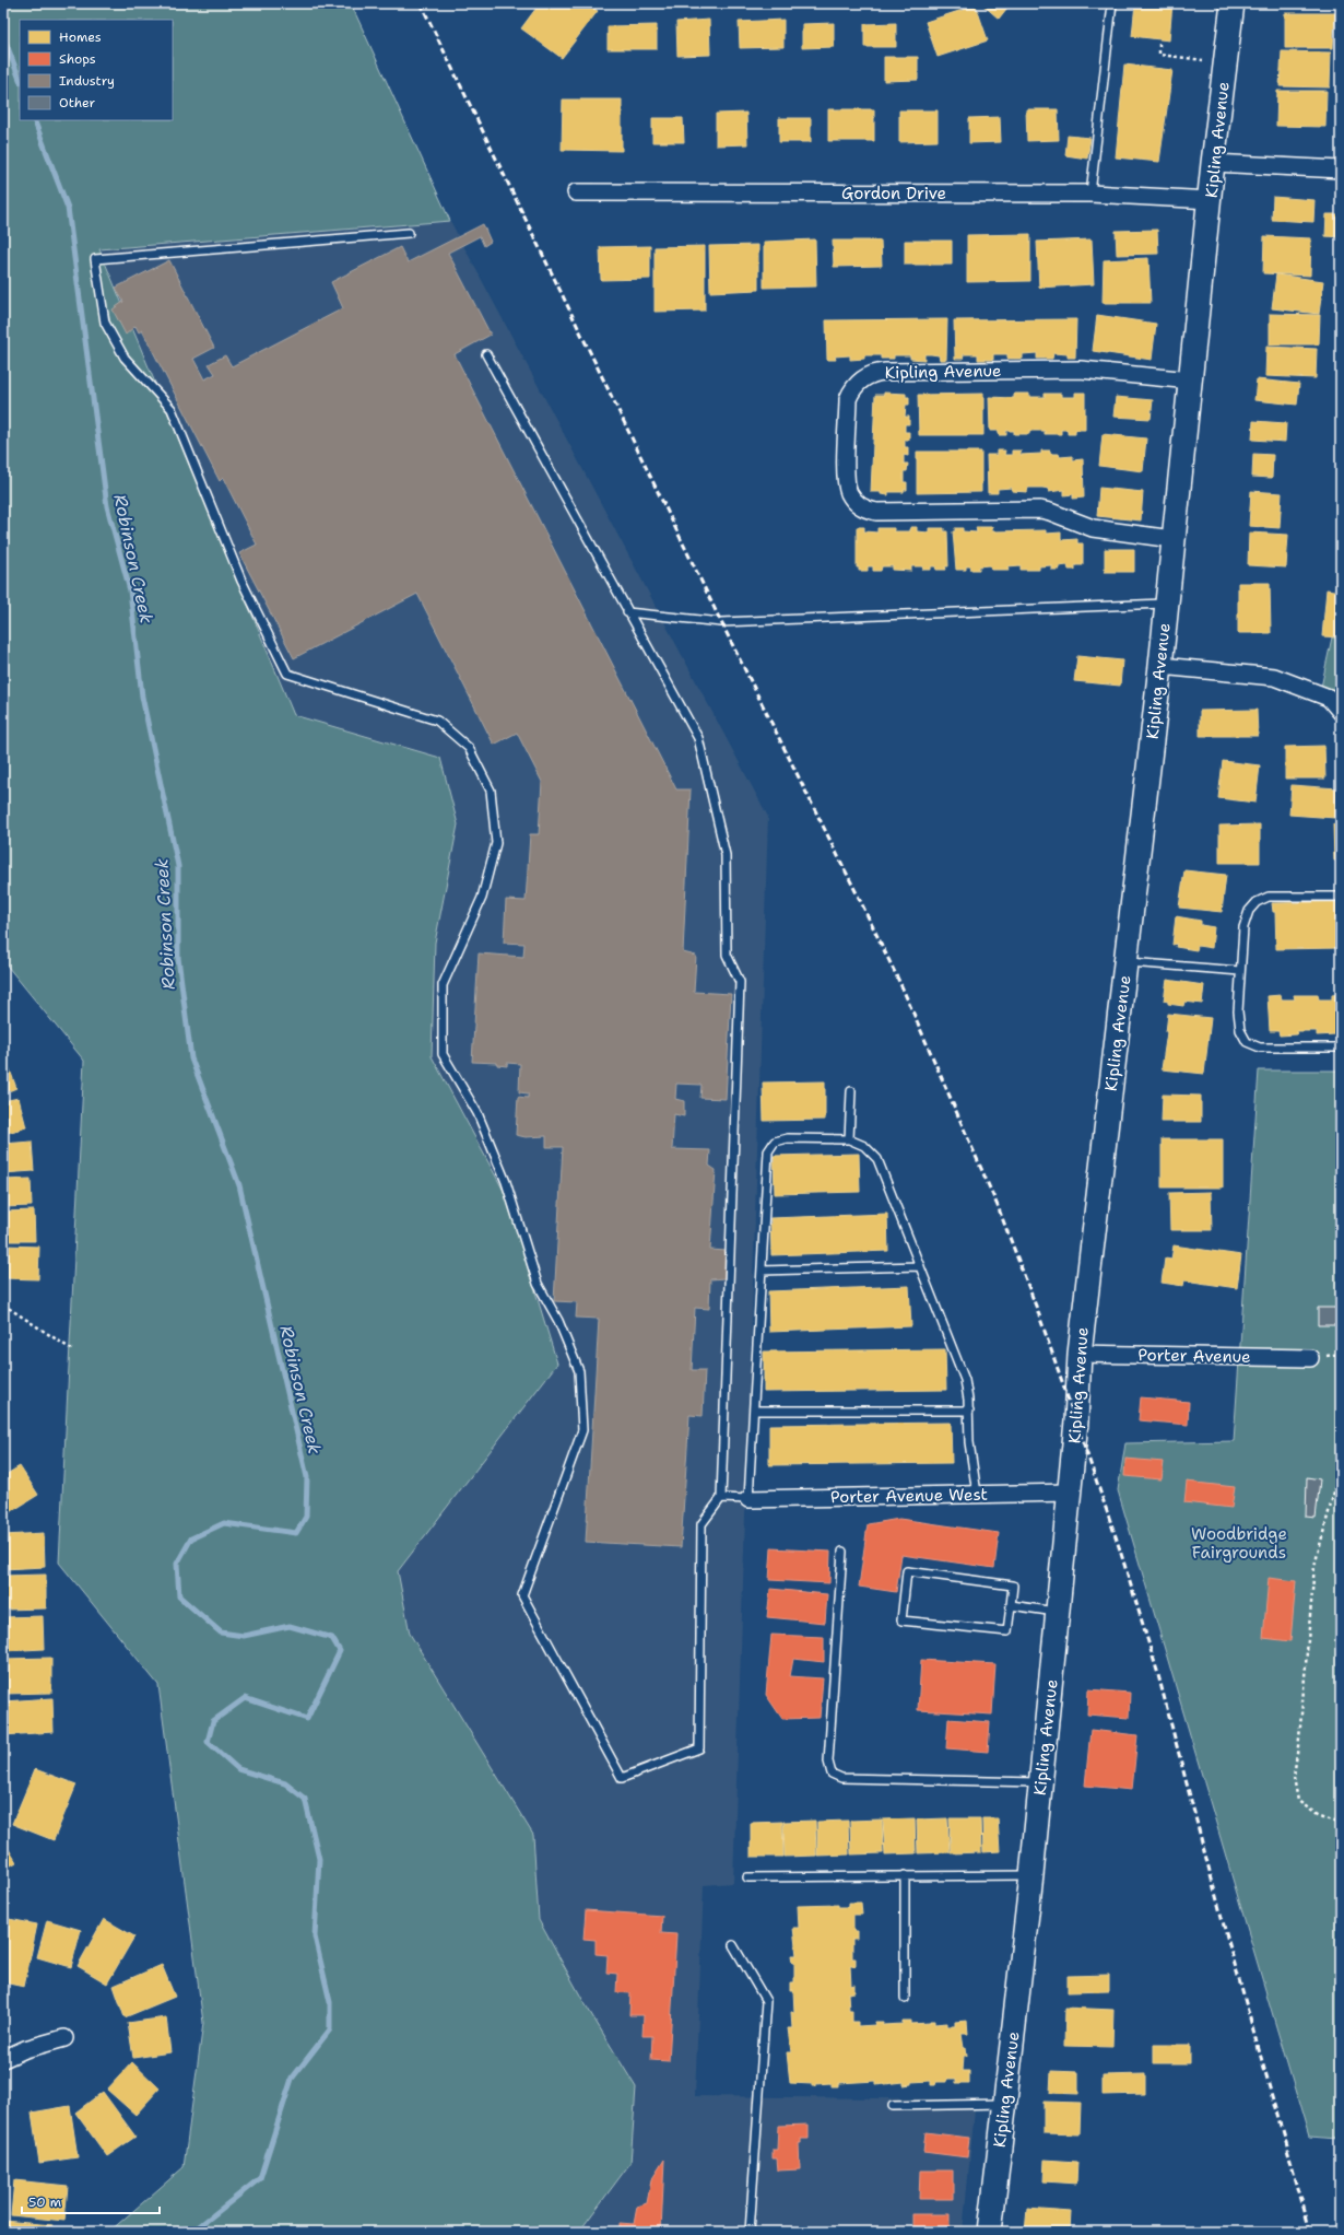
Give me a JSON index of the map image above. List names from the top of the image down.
{
  "streets": {
    "street": [
      "Kipling Avenue",
      "Gordon Drive",
      "Porter Avenue",
      "Porter Avenue West"
    ]
  },
  "crossings": [
    ["Kipling Avenue", "Gordon Drive"],
    ["Kipling Avenue", "Porter Avenue"],
    ["Kipling Avenue", "Porter Avenue West"]
  ],
  "water": ["Robinson Creek"],
  "parks": ["Woodbridge Fairgrounds"],
  "legend": [
    "Homes",
    "Shops",
    "Industry",
    "Other"
  ],
  "scale_bar": "50 m"
}
